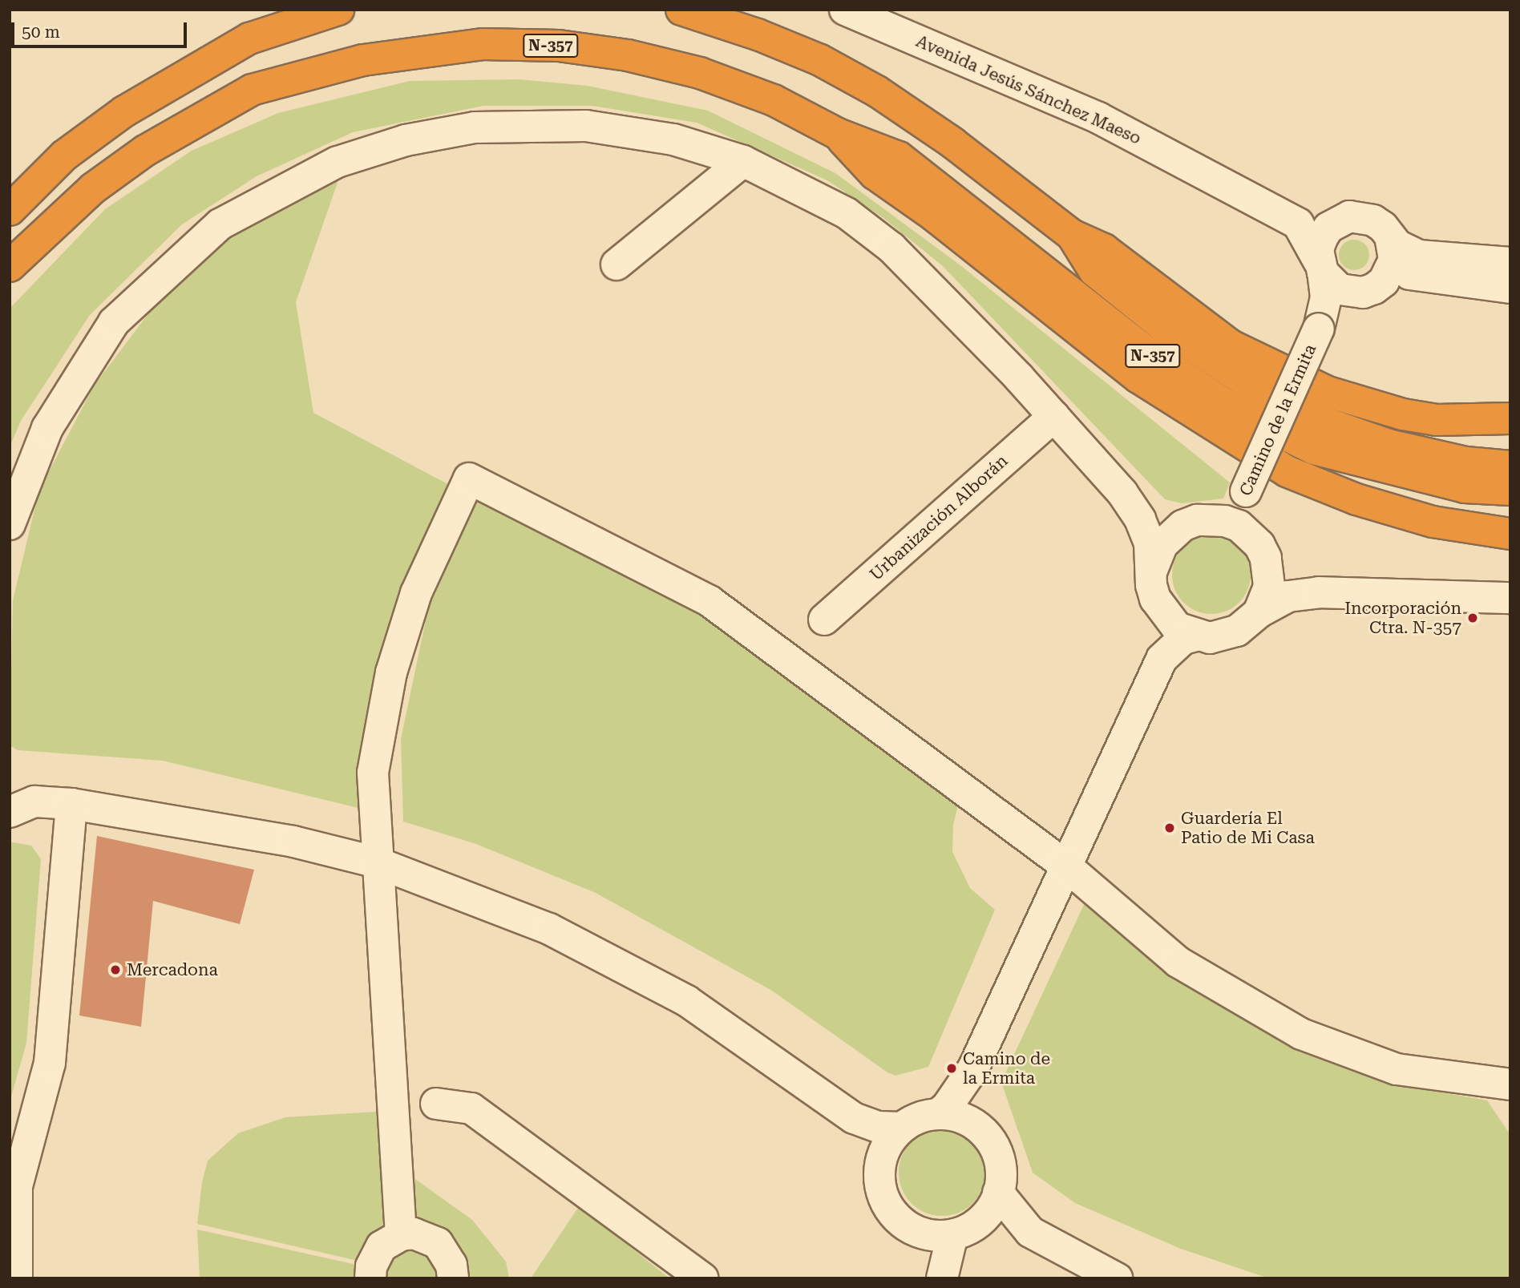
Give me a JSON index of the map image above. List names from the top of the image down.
{
  "streets": {
    "highway": ["N-357"],
    "street": ["Avenida Jesús Sánchez Maeso", "Camino de la Ermita", "Urbanización Alborán"]
  },
  "places": [
    "Incorporación Ctra. N-357",
    "Guardería El Patio de Mi Casa",
    "Mercadona",
    "Camino de la Ermita"
  ],
  "scale_bar": "50 m"
}
